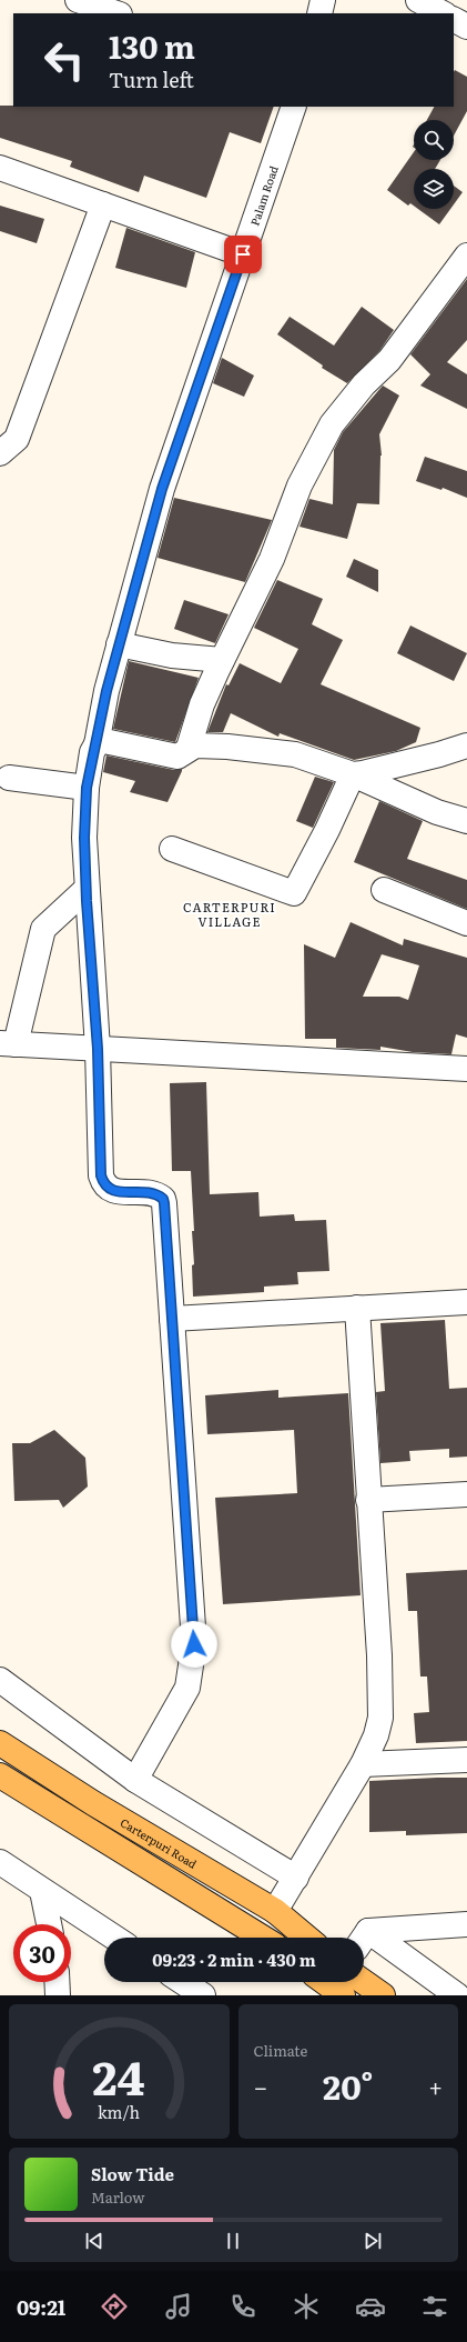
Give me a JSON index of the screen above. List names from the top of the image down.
{
  "streets": {
    "main road": ["Carterpuri Road"],
    "street": ["Palam Road"]
  },
  "districts": ["CARTERPURI VILLAGE"],
  "page": {
    "turn": ["130 m", "Turn left"],
    "limit": "30",
    "trip": "09:23 · 2 min · 430 m",
    "tile": "Climate",
    "heat": ["−", "20°", "+"],
    "song": ["Slow Tide", "Marlow"],
    "tabs": "09:21",
    "gauge": ["24", "km/h"]
  }
}
